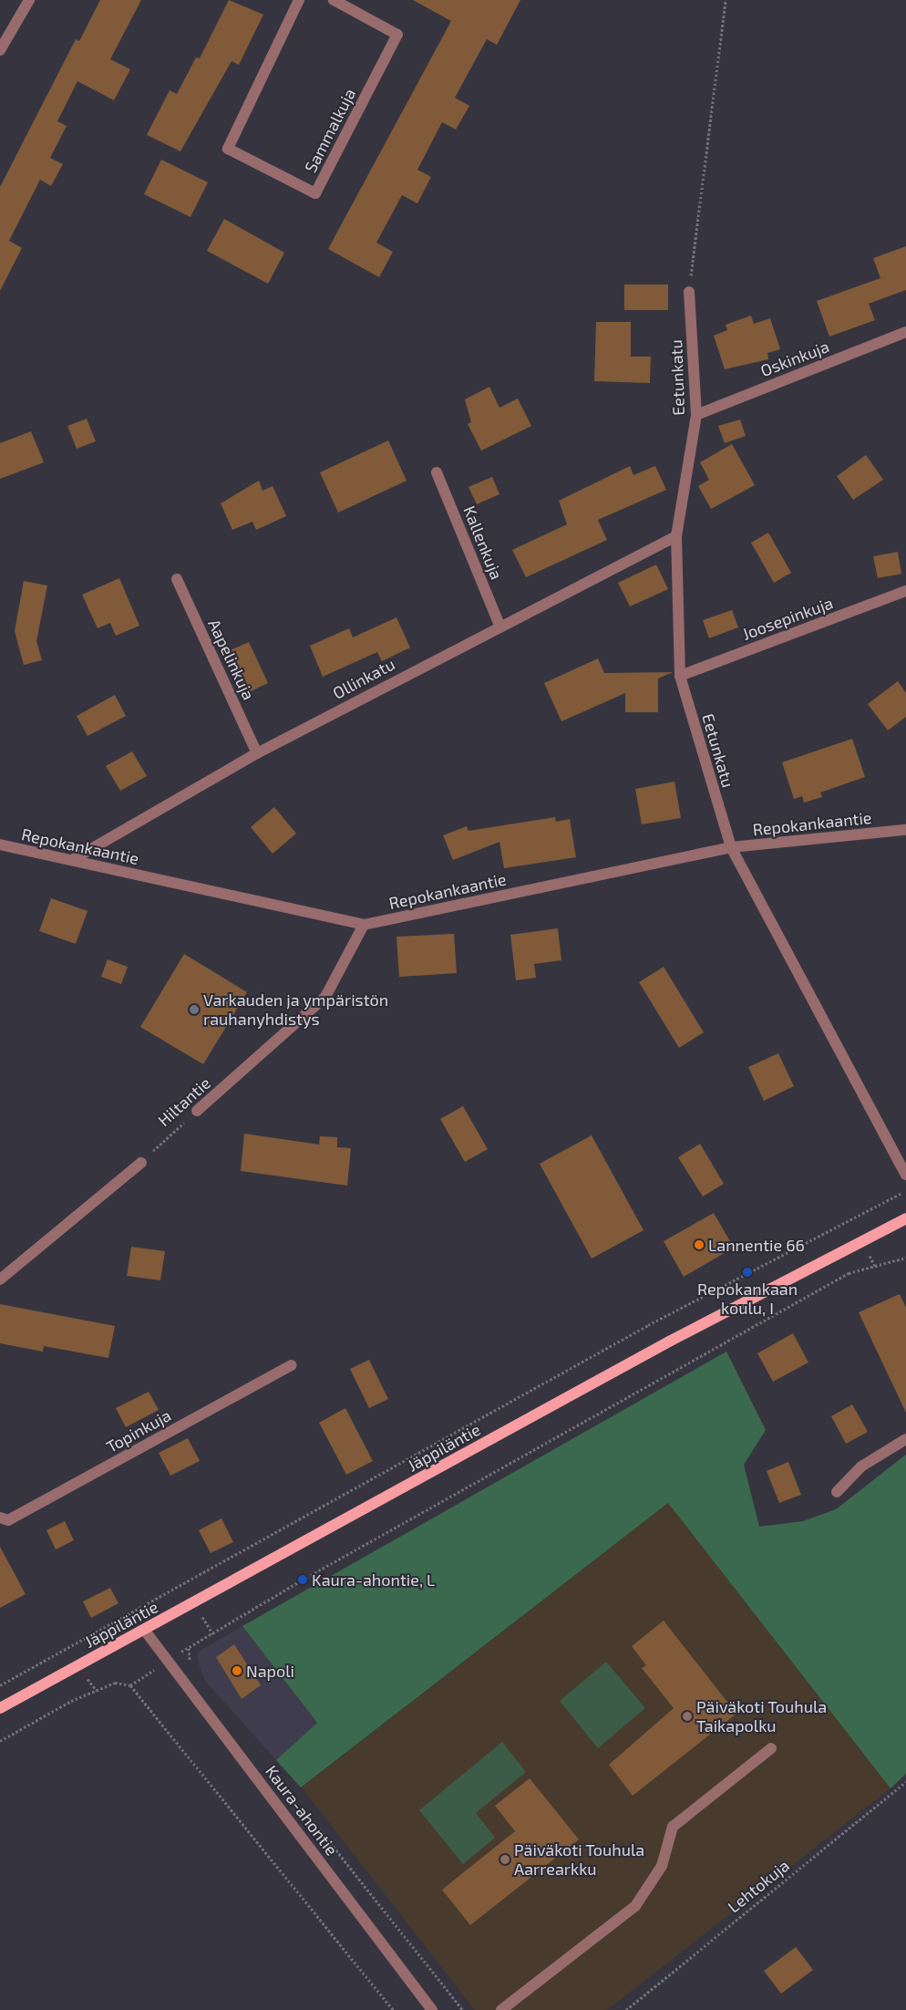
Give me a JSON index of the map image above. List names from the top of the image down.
{
  "streets": {
    "main road": ["Jäppiläntie"],
    "street": [
      "Sammalkuja",
      "Oskinkuja",
      "Eetunkatu",
      "Kallenkuja",
      "Joosepinkuja",
      "Aapelinkuja",
      "Ollinkatu",
      "Repokankaantie",
      "Hiltantie",
      "Topinkuja",
      "Kaura-ahontie"
    ],
    "path": ["Lehtokuja"]
  },
  "crossings": [
    ["Oskinkuja", "Eetunkatu"],
    ["Eetunkatu", "Joosepinkuja"],
    ["Eetunkatu", "Ollinkatu"],
    ["Eetunkatu", "Repokankaantie"],
    ["Kallenkuja", "Ollinkatu"],
    ["Aapelinkuja", "Ollinkatu"],
    ["Ollinkatu", "Repokankaantie"],
    ["Repokankaantie", "Hiltantie"],
    ["Jäppiläntie", "Kaura-ahontie"]
  ],
  "places": [
    "Varkauden ja ympäristön rauhanyhdistys",
    "Lannentie 66",
    "Repokankaan koulu, I",
    "Kaura-ahontie, L",
    "Napoli",
    "Päiväkoti Touhula Taikapolku",
    "Päiväkoti Touhula Aarrearkku"
  ]
}
